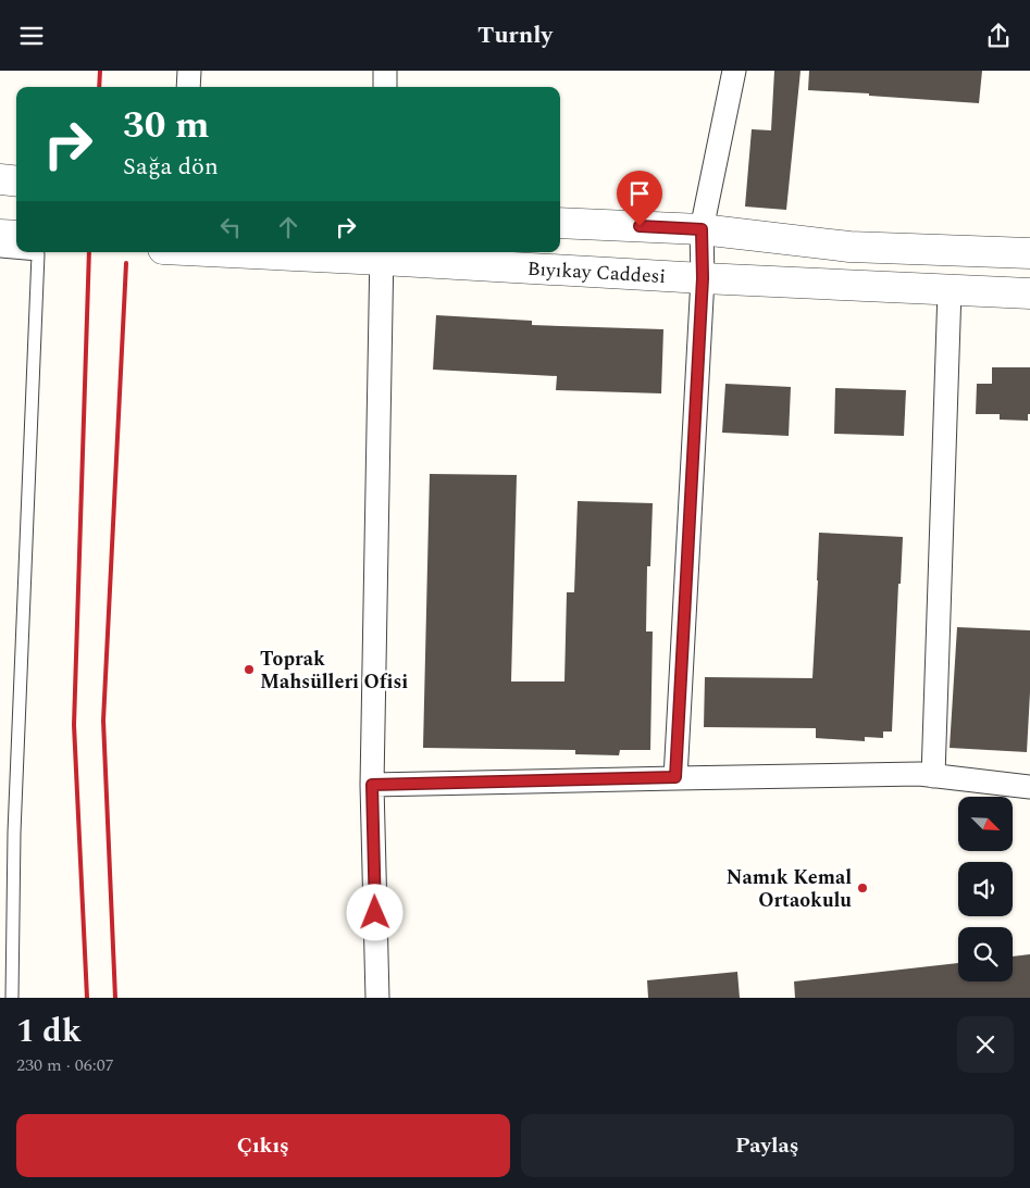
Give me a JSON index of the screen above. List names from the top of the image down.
{
  "streets": {
    "street": ["Bıyıkay Caddesi"]
  },
  "places": ["Toprak Mahsülleri Ofisi", "Namık Kemal Ortaokulu"],
  "north": "bottom right",
  "page": {
    "header": "Turnly",
    "turn": ["30 m", "Sağa dön"],
    "heading": ["1 dk", "230 m · 06:07"],
    "buttons": ["Çıkış", "Paylaş"]
  }
}
